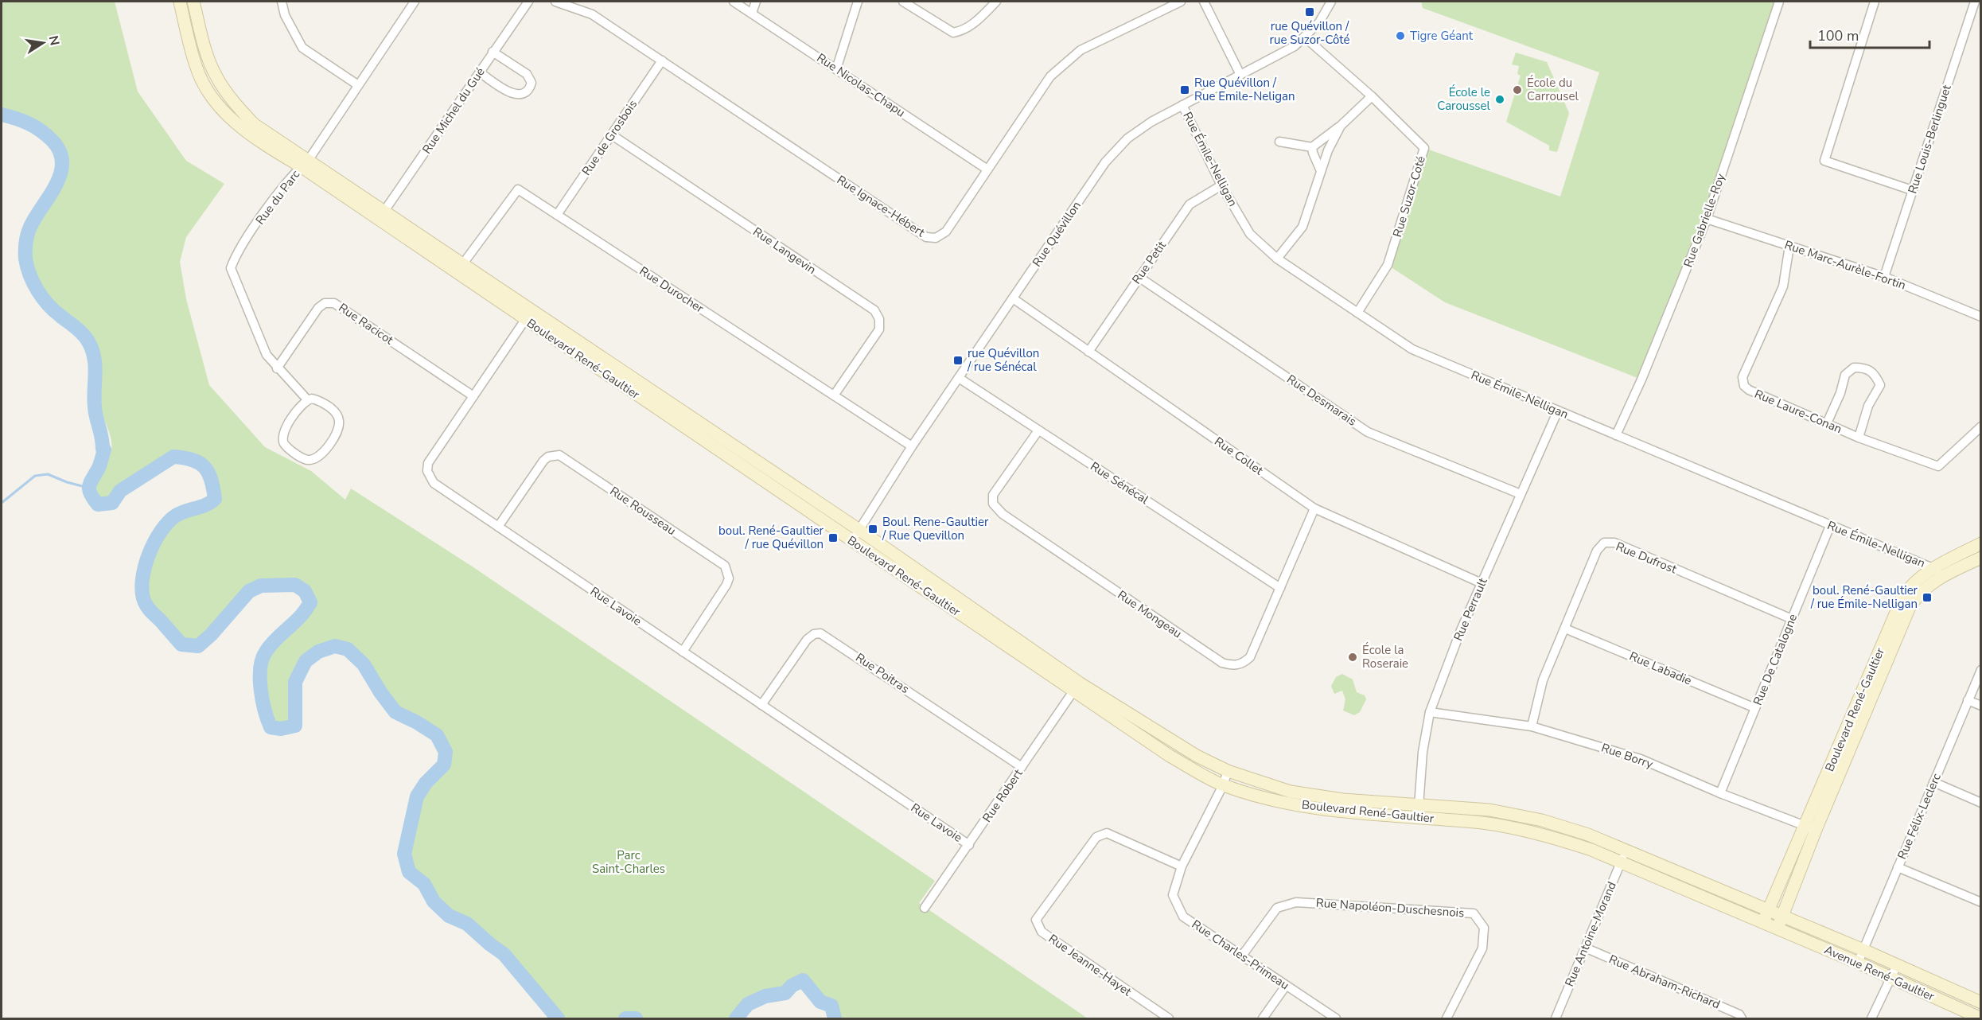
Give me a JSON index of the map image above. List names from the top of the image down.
{
  "streets": {
    "street": [
      "Rue Nicolas-Chapu",
      "Rue Michel du Gué",
      "Rue de Grosbois",
      "Rue Louis-Berlinguet",
      "Rue Émile-Nelligan",
      "Rue Suzor-Coté",
      "Rue du Parc",
      "Rue Ignace-Hébert",
      "Rue Gabrielle-Roy",
      "Rue Quévillon",
      "Rue Langevin",
      "Rue Petit",
      "Rue Marc-Aurèle-Fortin",
      "Rue Durocher",
      "Rue Racicot",
      "Boulevard René-Gaultier",
      "Rue Desmarais",
      "Rue Laure-Conan",
      "Rue Collet",
      "Rue Sénécal",
      "Rue Rousseau",
      "Rue Dufrost",
      "Rue Lavoie",
      "Rue Perrault",
      "Rue Mongeau",
      "Rue De Catalogne",
      "Rue Labadie",
      "Rue Poitras",
      "Rue Borry",
      "Rue Robert",
      "Rue Félix-Leclerc",
      "Rue Napoléon-Duschesnois",
      "Rue Antoine-Morand",
      "Rue Charles-Primeau",
      "Rue Jeanne-Hayet",
      "Avenue René-Gaultier",
      "Rue Abraham-Richard"
    ]
  },
  "crossings": [
    ["Rue Nicolas-Chapu", "Rue Ignace-Hébert"],
    ["Rue Michel du Gué", "Boulevard René-Gaultier"],
    ["Rue de Grosbois", "Rue Ignace-Hébert"],
    ["Rue de Grosbois", "Rue Langevin"],
    ["Rue de Grosbois", "Rue Durocher"],
    ["Rue Louis-Berlinguet", "Rue Marc-Aurèle-Fortin"],
    ["Rue Émile-Nelligan", "Rue Suzor-Coté"],
    ["Rue Émile-Nelligan", "Rue Gabrielle-Roy"],
    ["Rue Émile-Nelligan", "Rue Quévillon"],
    ["Rue Émile-Nelligan", "Rue Petit"],
    ["Rue Émile-Nelligan", "Boulevard René-Gaultier"],
    ["Rue Émile-Nelligan", "Rue Perrault"],
    ["Rue Émile-Nelligan", "Rue De Catalogne"],
    ["Rue Suzor-Coté", "Rue Quévillon"],
    ["Rue du Parc", "Rue Racicot"],
    ["Rue du Parc", "Boulevard René-Gaultier"],
    ["Rue Gabrielle-Roy", "Rue Marc-Aurèle-Fortin"],
    ["Rue Quévillon", "Rue Durocher"],
    ["Rue Quévillon", "Boulevard René-Gaultier"],
    ["Rue Quévillon", "Rue Collet"],
    ["Rue Quévillon", "Rue Sénécal"],
    ["Rue Langevin", "Rue Durocher"],
    ["Rue Petit", "Rue Desmarais"],
    ["Rue Petit", "Rue Collet"],
    ["Rue Marc-Aurèle-Fortin", "Rue Laure-Conan"],
    ["Rue Durocher", "Boulevard René-Gaultier"],
    ["Rue Racicot", "Rue Lavoie"],
    ["Boulevard René-Gaultier", "Rue Lavoie"],
    ["Boulevard René-Gaultier", "Rue Perrault"],
    ["Boulevard René-Gaultier", "Rue Borry"],
    ["Boulevard René-Gaultier", "Rue Robert"],
    ["Boulevard René-Gaultier", "Rue Antoine-Morand"],
    ["Boulevard René-Gaultier", "Rue Charles-Primeau"],
    ["Boulevard René-Gaultier", "Avenue René-Gaultier"],
    ["Rue Desmarais", "Rue Perrault"],
    ["Rue Collet", "Rue Perrault"],
    ["Rue Collet", "Rue Mongeau"],
    ["Rue Sénécal", "Rue Mongeau"],
    ["Rue Rousseau", "Rue Lavoie"],
    ["Rue Dufrost", "Rue De Catalogne"],
    ["Rue Dufrost", "Rue Labadie"],
    ["Rue Dufrost", "Rue Borry"],
    ["Rue Lavoie", "Rue Poitras"],
    ["Rue Lavoie", "Rue Robert"],
    ["Rue Perrault", "Rue Borry"],
    ["Rue De Catalogne", "Rue Labadie"],
    ["Rue De Catalogne", "Rue Borry"],
    ["Rue Poitras", "Rue Robert"],
    ["Rue Félix-Leclerc", "Avenue René-Gaultier"],
    ["Rue Napoléon-Duschesnois", "Rue Charles-Primeau"],
    ["Rue Antoine-Morand", "Rue Abraham-Richard"],
    ["Rue Charles-Primeau", "Rue Jeanne-Hayet"]
  ],
  "parks": ["Parc Saint-Charles"],
  "places": {
    "transit": [
      "rue Quévillon / rue Suzor-Côté",
      "Rue Quévillon / Rue Emile-Neligan",
      "rue Quévillon / rue Sénécal",
      "Boul. Rene-Gaultier / Rue Quevillon",
      "boul. René-Gaultier / rue Quévillon",
      "boul. René-Gaultier / rue Émile-Nelligan"
    ],
    "other": [
      "Tigre Géant",
      "École du Carrousel",
      "École le Caroussel",
      "École la Roseraie"
    ]
  },
  "scale_bar": "100 m",
  "north": "right"
}
